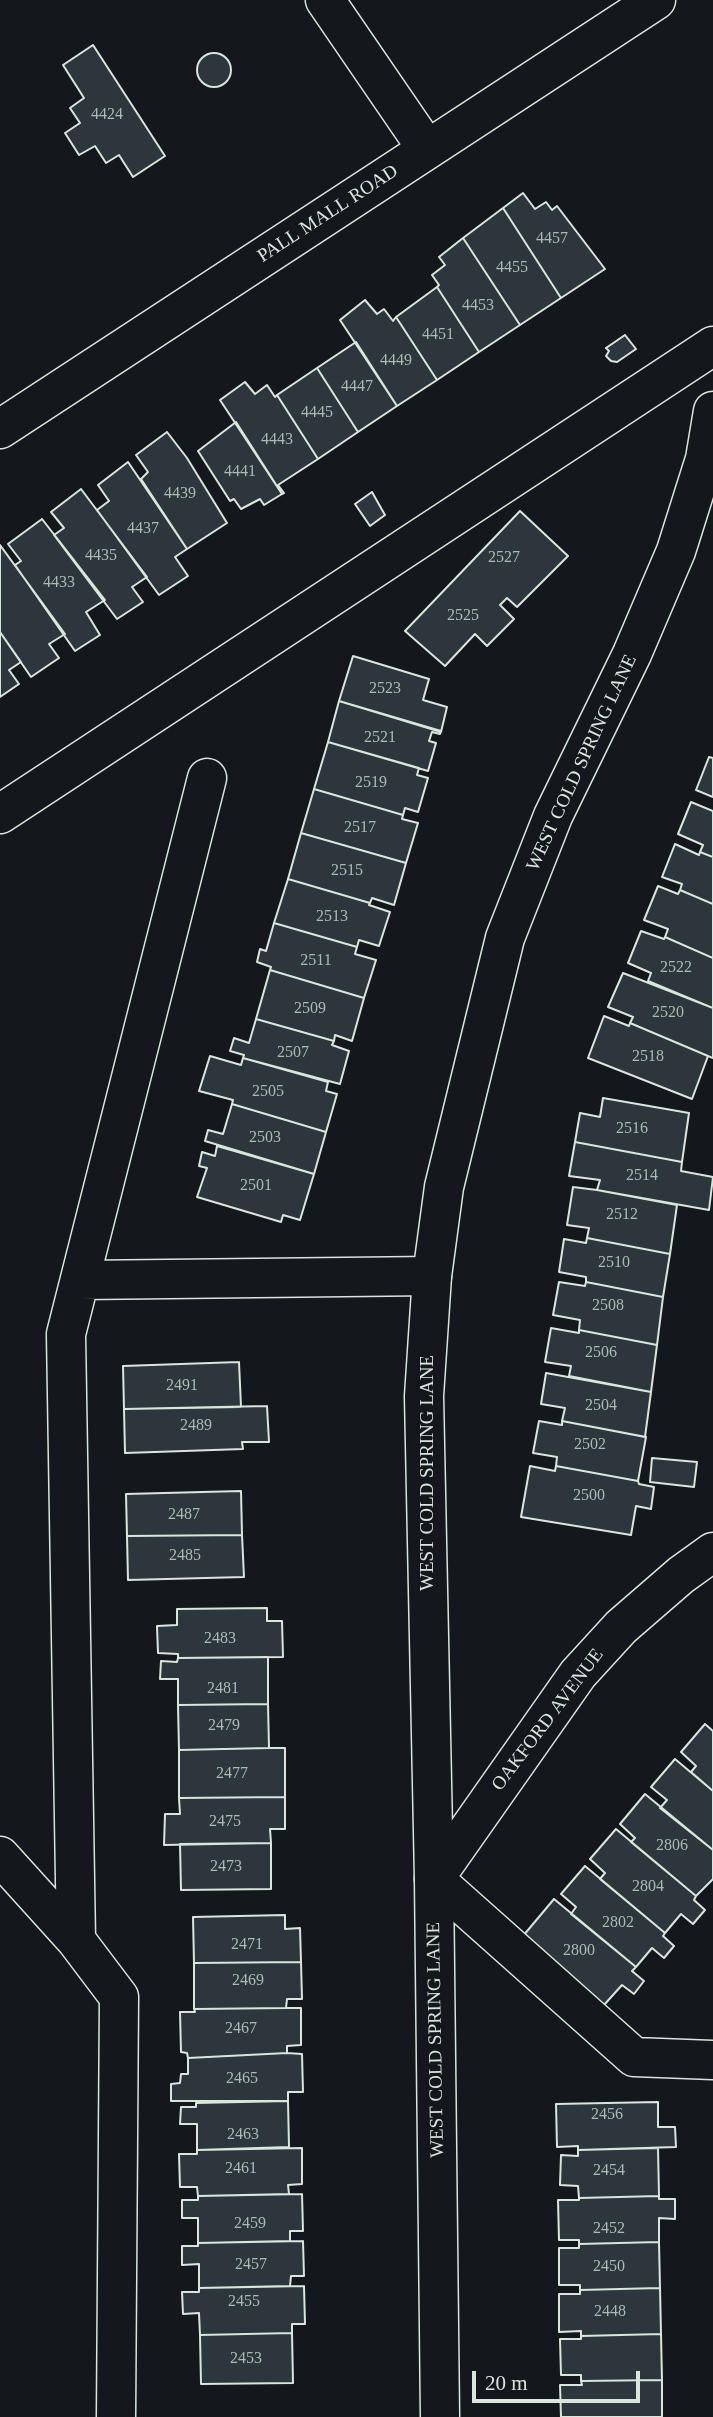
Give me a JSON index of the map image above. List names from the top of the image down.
{
  "streets": {
    "main road": ["PALL MALL ROAD", "WEST COLD SPRING LANE", "OAKFORD AVENUE"]
  },
  "crossings": [
    ["WEST COLD SPRING LANE", "OAKFORD AVENUE"]
  ],
  "house_numbers": [
    "4424",
    "4457",
    "4455",
    "4453",
    "4451",
    "4449",
    "4447",
    "4445",
    "4443",
    "4441",
    "4439",
    "4437",
    "4435",
    "2527",
    "4433",
    "2525",
    "2523",
    "2521",
    "2519",
    "2517",
    "2515",
    "2513",
    "2511",
    "2522",
    "2509",
    "2520",
    "2507",
    "2518",
    "2505",
    "2516",
    "2503",
    "2514",
    "2501",
    "2512",
    "2510",
    "2508",
    "2506",
    "2491",
    "2504",
    "2489",
    "2502",
    "2500",
    "2487",
    "2485",
    "2483",
    "2481",
    "2479",
    "2477",
    "2475",
    "2806",
    "2473",
    "2804",
    "2802",
    "2471",
    "2800",
    "2469",
    "2467",
    "2465",
    "2456",
    "2463",
    "2461",
    "2454",
    "2459",
    "2452",
    "2457",
    "2450",
    "2455",
    "2448",
    "2453"
  ],
  "scale_bar": "20 m"
}
